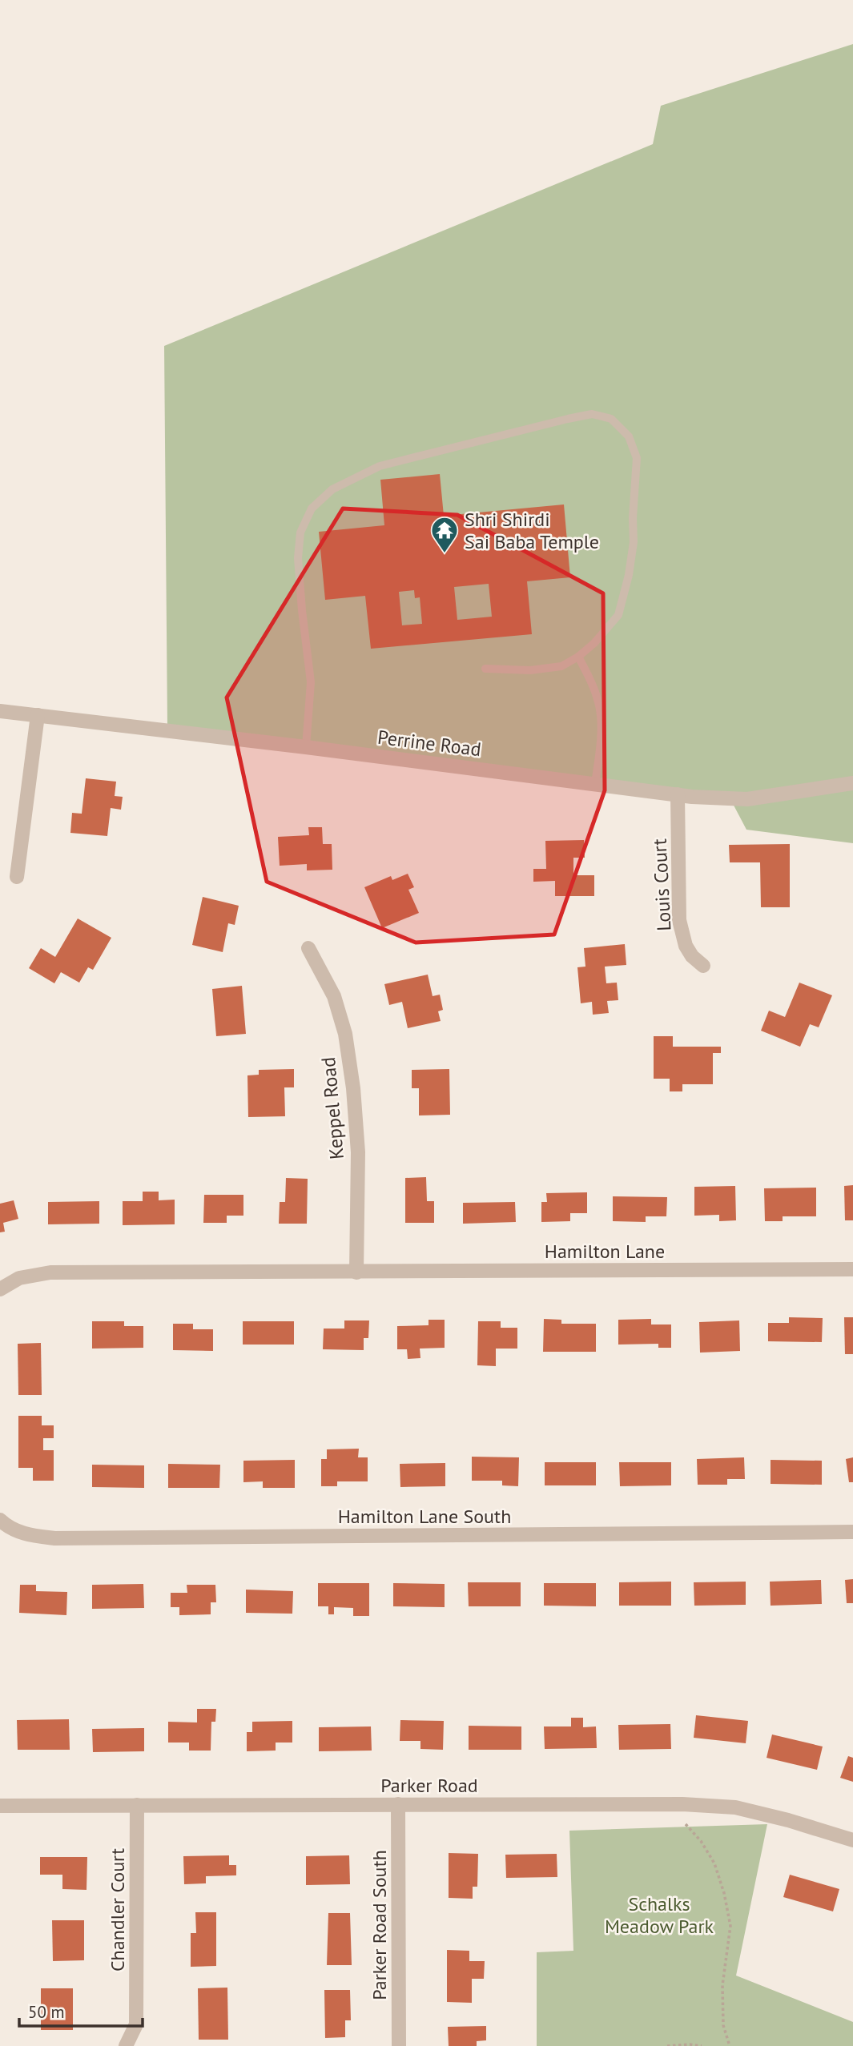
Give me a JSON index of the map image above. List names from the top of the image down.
{
  "streets": {
    "street": [
      "Perrine Road",
      "Louis Court",
      "Keppel Road",
      "Hamilton Lane",
      "Hamilton Lane South",
      "Parker Road",
      "Chandler Court",
      "Parker Road South"
    ]
  },
  "crossings": [
    ["Perrine Road", "Louis Court"],
    ["Keppel Road", "Hamilton Lane"],
    ["Parker Road", "Chandler Court"],
    ["Parker Road", "Parker Road South"]
  ],
  "parks": ["Schalks Meadow Park"],
  "places": {
    "temple": ["Shri Shirdi Sai Baba Temple"]
  },
  "scale_bar": "50 m"
}
